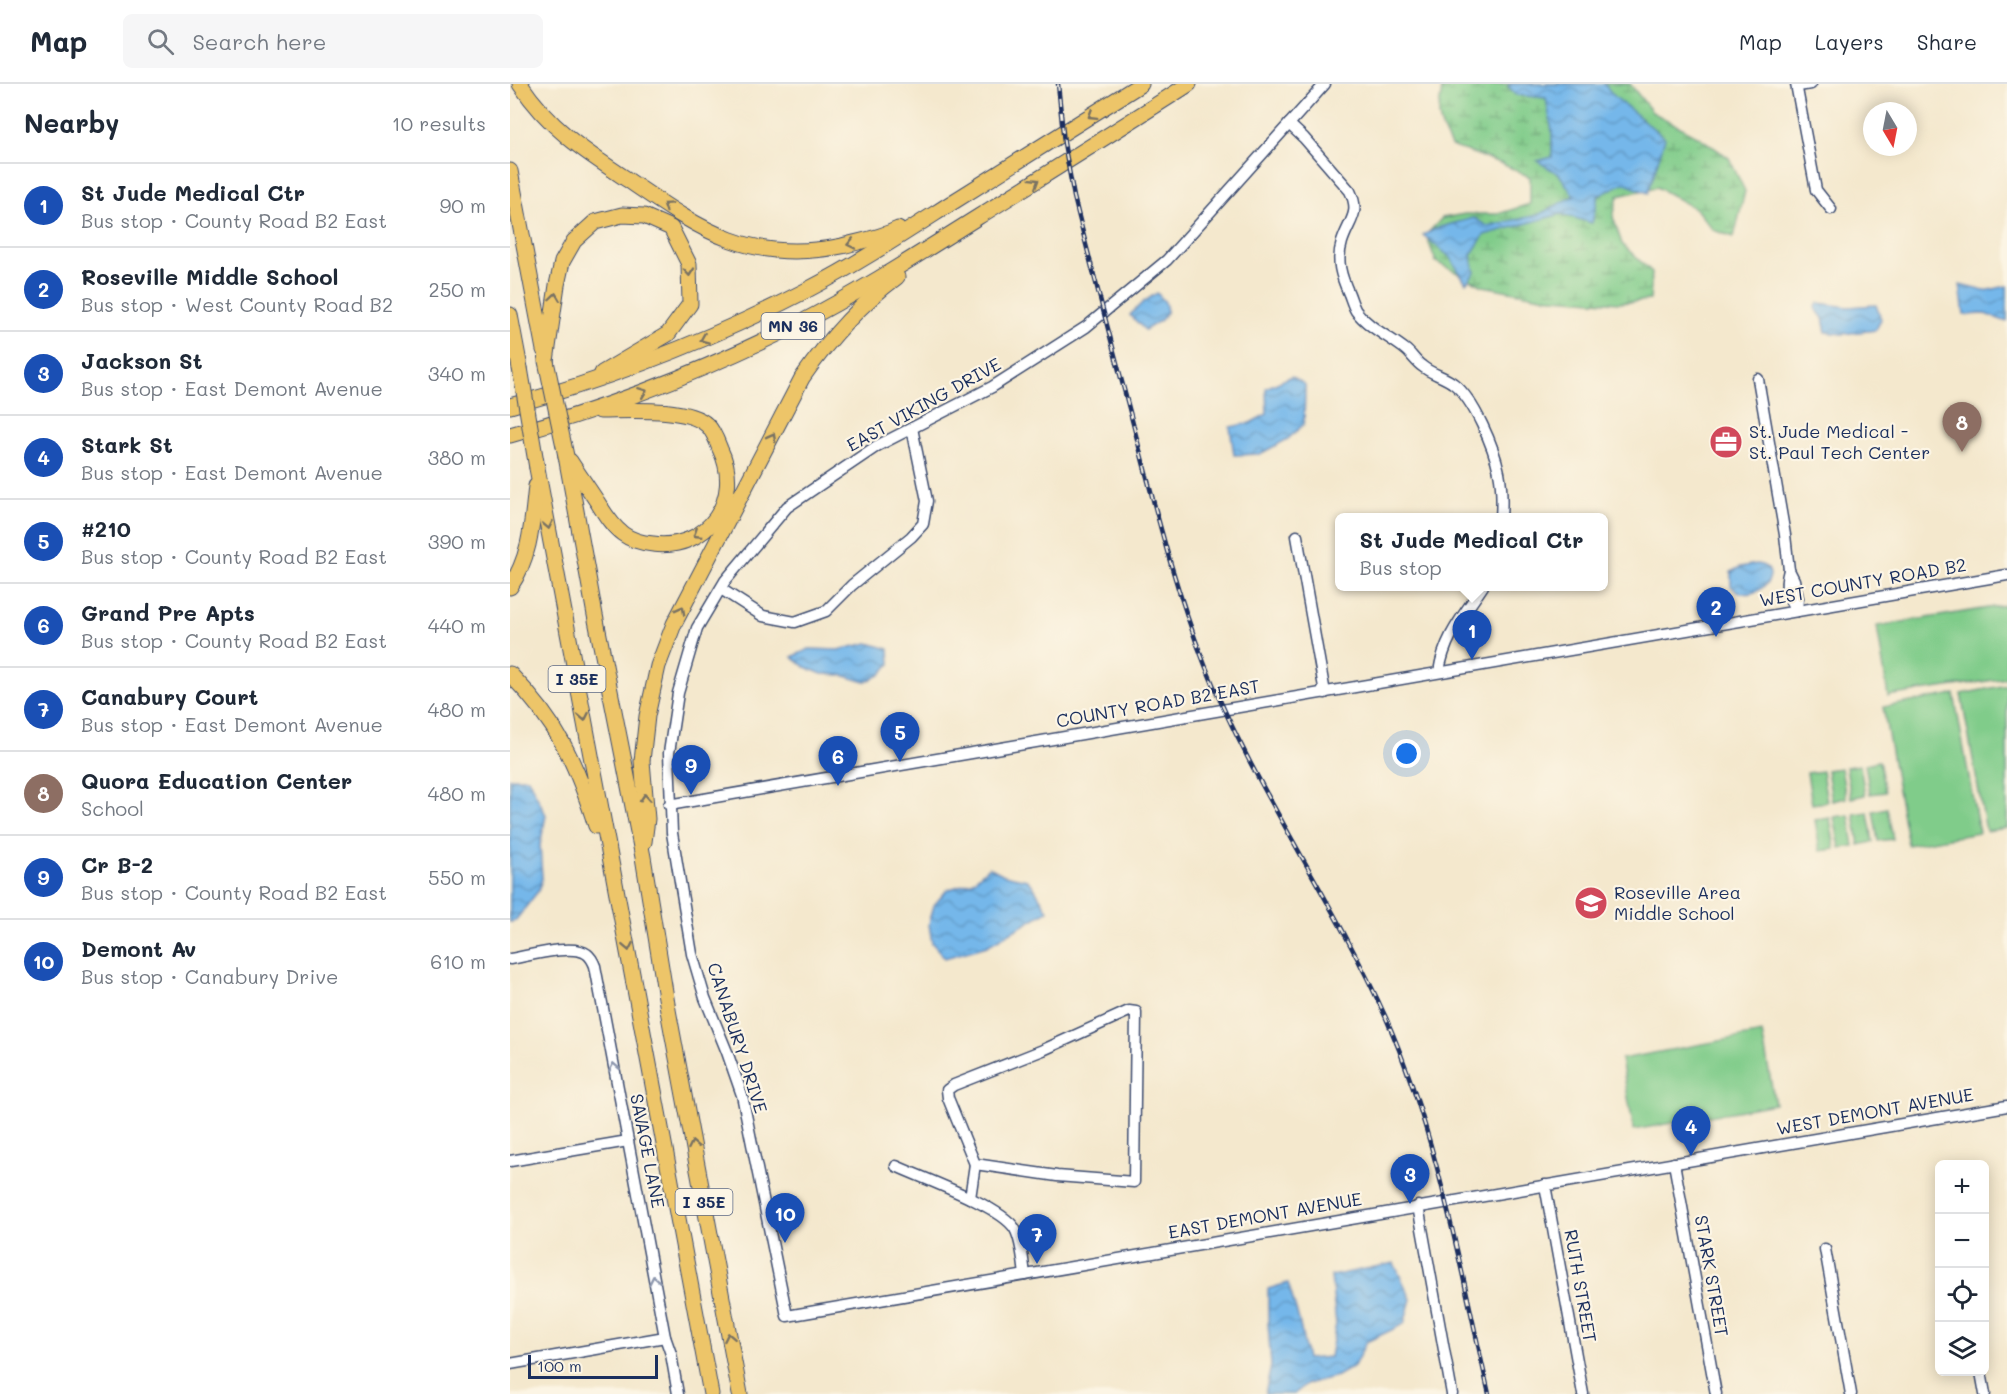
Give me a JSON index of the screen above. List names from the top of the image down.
{
  "streets": {
    "highway": ["MN 36", "I 35E"],
    "street": [
      "EAST VIKING DRIVE",
      "WEST COUNTY ROAD B2",
      "COUNTY ROAD B2 EAST",
      "CANABURY DRIVE",
      "WEST DEMONT AVENUE",
      "SAVAGE LANE",
      "EAST DEMONT AVENUE",
      "STARK STREET",
      "RUTH STREET"
    ]
  },
  "crossings": [
    ["EAST VIKING DRIVE", "COUNTY ROAD B2 EAST"],
    ["EAST VIKING DRIVE", "CANABURY DRIVE"],
    ["WEST COUNTY ROAD B2", "COUNTY ROAD B2 EAST"],
    ["COUNTY ROAD B2 EAST", "CANABURY DRIVE"],
    ["CANABURY DRIVE", "EAST DEMONT AVENUE"],
    ["WEST DEMONT AVENUE", "EAST DEMONT AVENUE"],
    ["EAST DEMONT AVENUE", "STARK STREET"],
    ["EAST DEMONT AVENUE", "RUTH STREET"]
  ],
  "one_way": ["SAVAGE LANE"],
  "places": {
    "office": ["St. Jude Medical - St. Paul Tech Center"],
    "school or university": ["Roseville Area Middle School"]
  },
  "scale_bar": "100 m",
  "north": "bottom",
  "page": {
    "header": "Map",
    "search": "Search here",
    "nav": ["Map", "Layers", "Share"],
    "heading": ["Nearby", "10 results"],
    "list": [
      {
        "mark": "1",
        "name": "St Jude Medical Ctr",
        "note": "Bus stop · County Road B2 East",
        "value": "90 m"
      },
      {
        "mark": "2",
        "name": "Roseville Middle School",
        "note": "Bus stop · West County Road B2",
        "value": "250 m"
      },
      {
        "mark": "3",
        "name": "Jackson St",
        "note": "Bus stop · East Demont Avenue",
        "value": "340 m"
      },
      {
        "mark": "4",
        "name": "Stark St",
        "note": "Bus stop · East Demont Avenue",
        "value": "380 m"
      },
      {
        "mark": "5",
        "name": "#210",
        "note": "Bus stop · County Road B2 East",
        "value": "390 m"
      },
      {
        "mark": "6",
        "name": "Grand Pre Apts",
        "note": "Bus stop · County Road B2 East",
        "value": "440 m"
      },
      {
        "mark": "7",
        "name": "Canabury Court",
        "note": "Bus stop · East Demont Avenue",
        "value": "480 m"
      },
      {
        "mark": "8",
        "name": "Quora Education Center",
        "note": "School",
        "value": "480 m"
      },
      {
        "mark": "9",
        "name": "Cr B-2",
        "note": "Bus stop · County Road B2 East",
        "value": "550 m"
      },
      {
        "mark": "10",
        "name": "Demont Av",
        "note": "Bus stop · Canabury Drive",
        "value": "610 m"
      }
    ],
    "pins": [
      "8",
      "2",
      "1",
      "5",
      "6",
      "9",
      "4",
      "3",
      "10",
      "7"
    ],
    "popup": ["St Jude Medical Ctr", "Bus stop"],
    "map_buttons": ["+", "−"],
    "scale": "100 m"
  }
}
